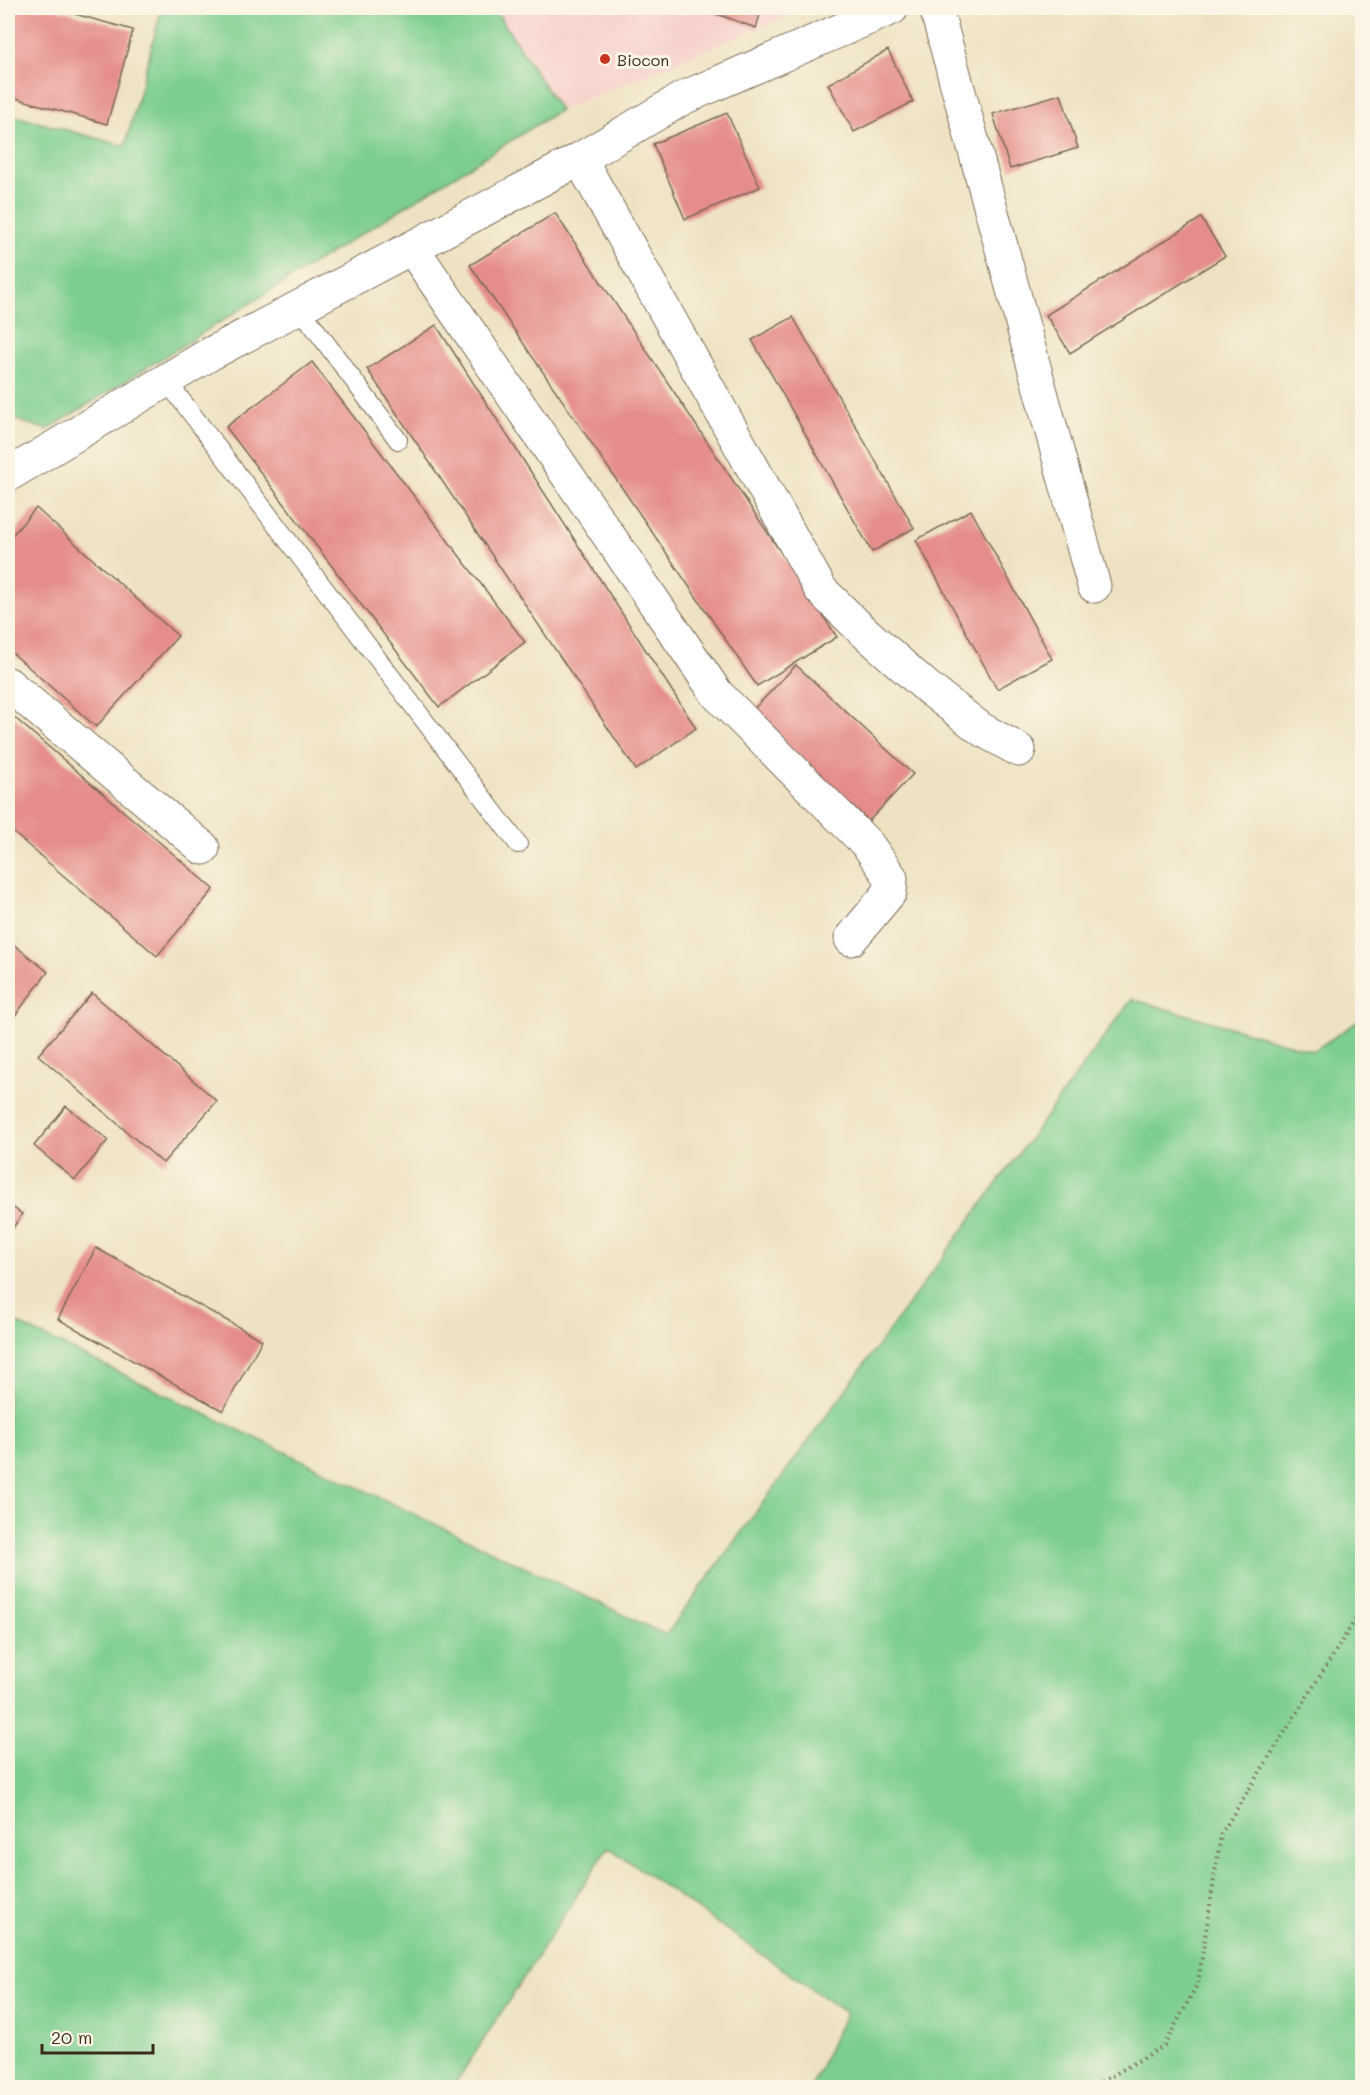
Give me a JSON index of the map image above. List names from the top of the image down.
{
  "places": ["Biocon"],
  "scale_bar": "20 m"
}
